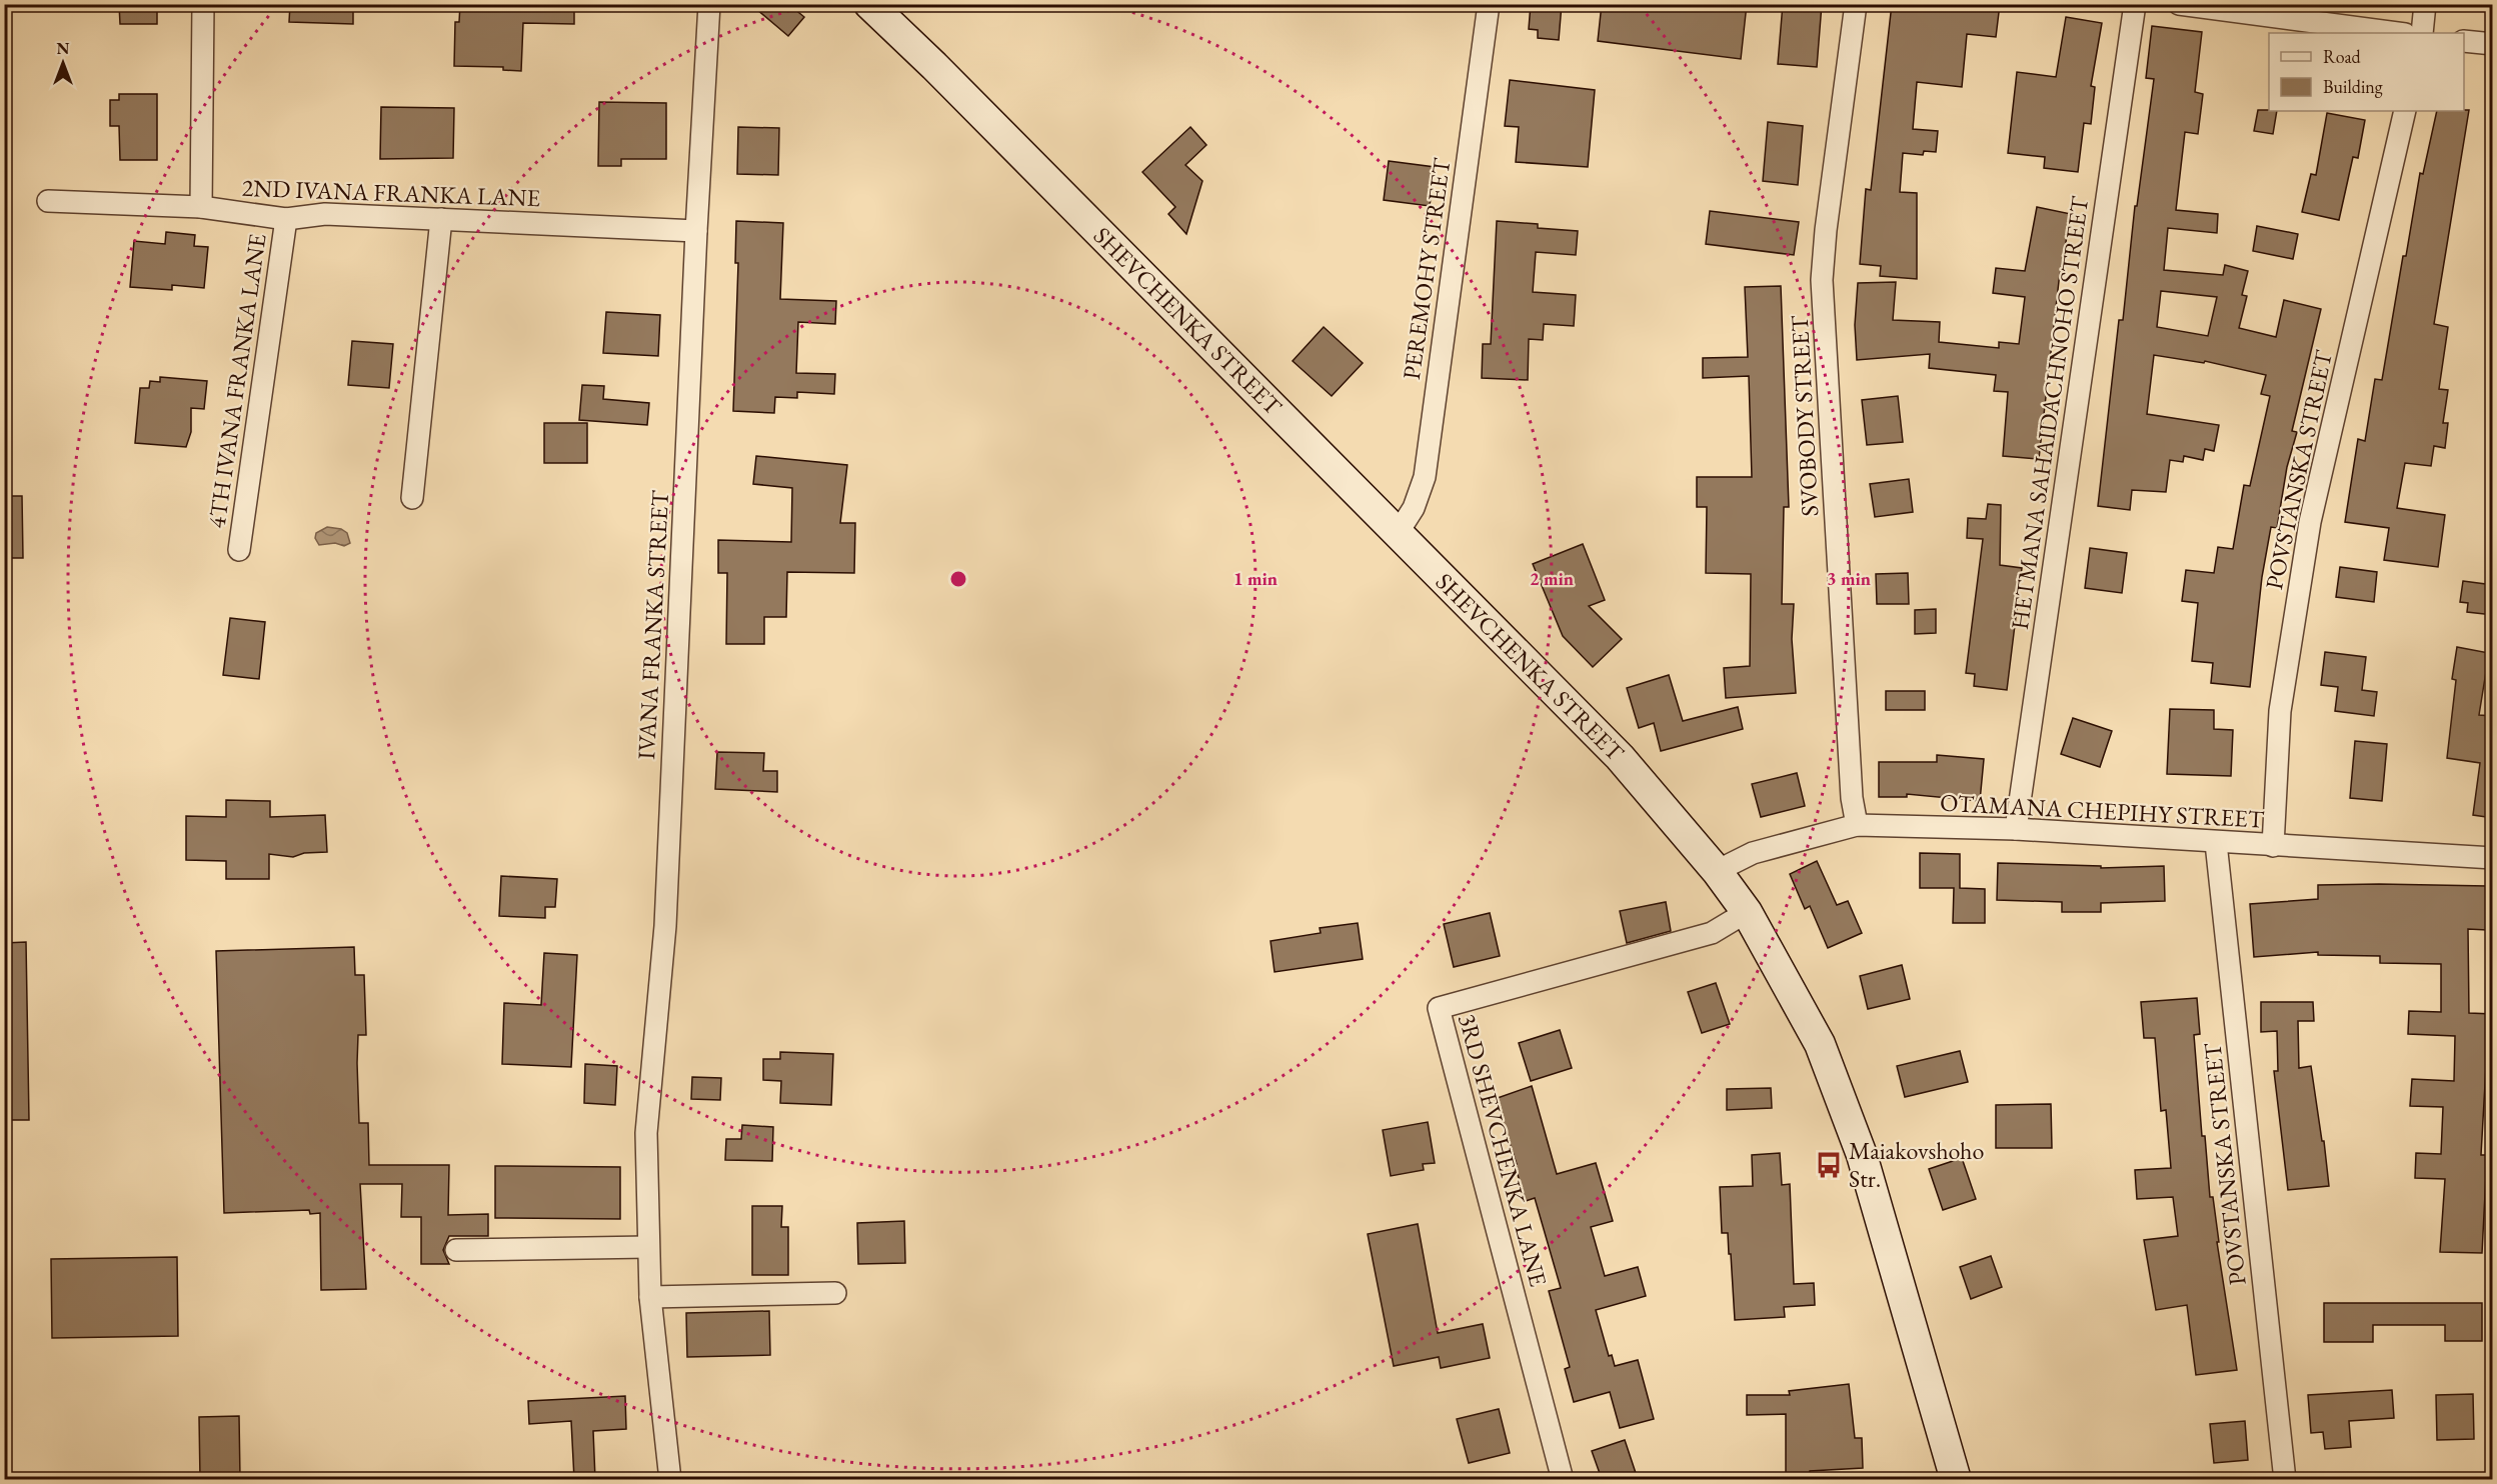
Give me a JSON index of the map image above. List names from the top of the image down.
{
  "streets": {
    "main road": ["SHEVCHENKA STREET"],
    "street": [
      "2ND IVANA FRANKA LANE",
      "PEREMOHY STREET",
      "4TH IVANA FRANKA LANE",
      "HETMANA SAHAIDACHNOHO STREET",
      "SVOBODY STREET",
      "POVSTANSKA STREET",
      "IVANA FRANKA STREET",
      "OTAMANA CHEPIHY STREET",
      "3RD SHEVCHENKA LANE"
    ]
  },
  "crossings": [
    ["2ND IVANA FRANKA LANE", "4TH IVANA FRANKA LANE"],
    ["2ND IVANA FRANKA LANE", "IVANA FRANKA STREET"],
    ["PEREMOHY STREET", "SHEVCHENKA STREET"],
    ["SHEVCHENKA STREET", "OTAMANA CHEPIHY STREET"],
    ["SHEVCHENKA STREET", "3RD SHEVCHENKA LANE"],
    ["HETMANA SAHAIDACHNOHO STREET", "OTAMANA CHEPIHY STREET"],
    ["SVOBODY STREET", "OTAMANA CHEPIHY STREET"],
    ["POVSTANSKA STREET", "OTAMANA CHEPIHY STREET"]
  ],
  "places": {
    "bus stop": ["Maiakovshoho Str."]
  },
  "legend": ["Road", "Building"],
  "north": "top",
  "rings": ["1 min", "2 min", "3 min"]
}
